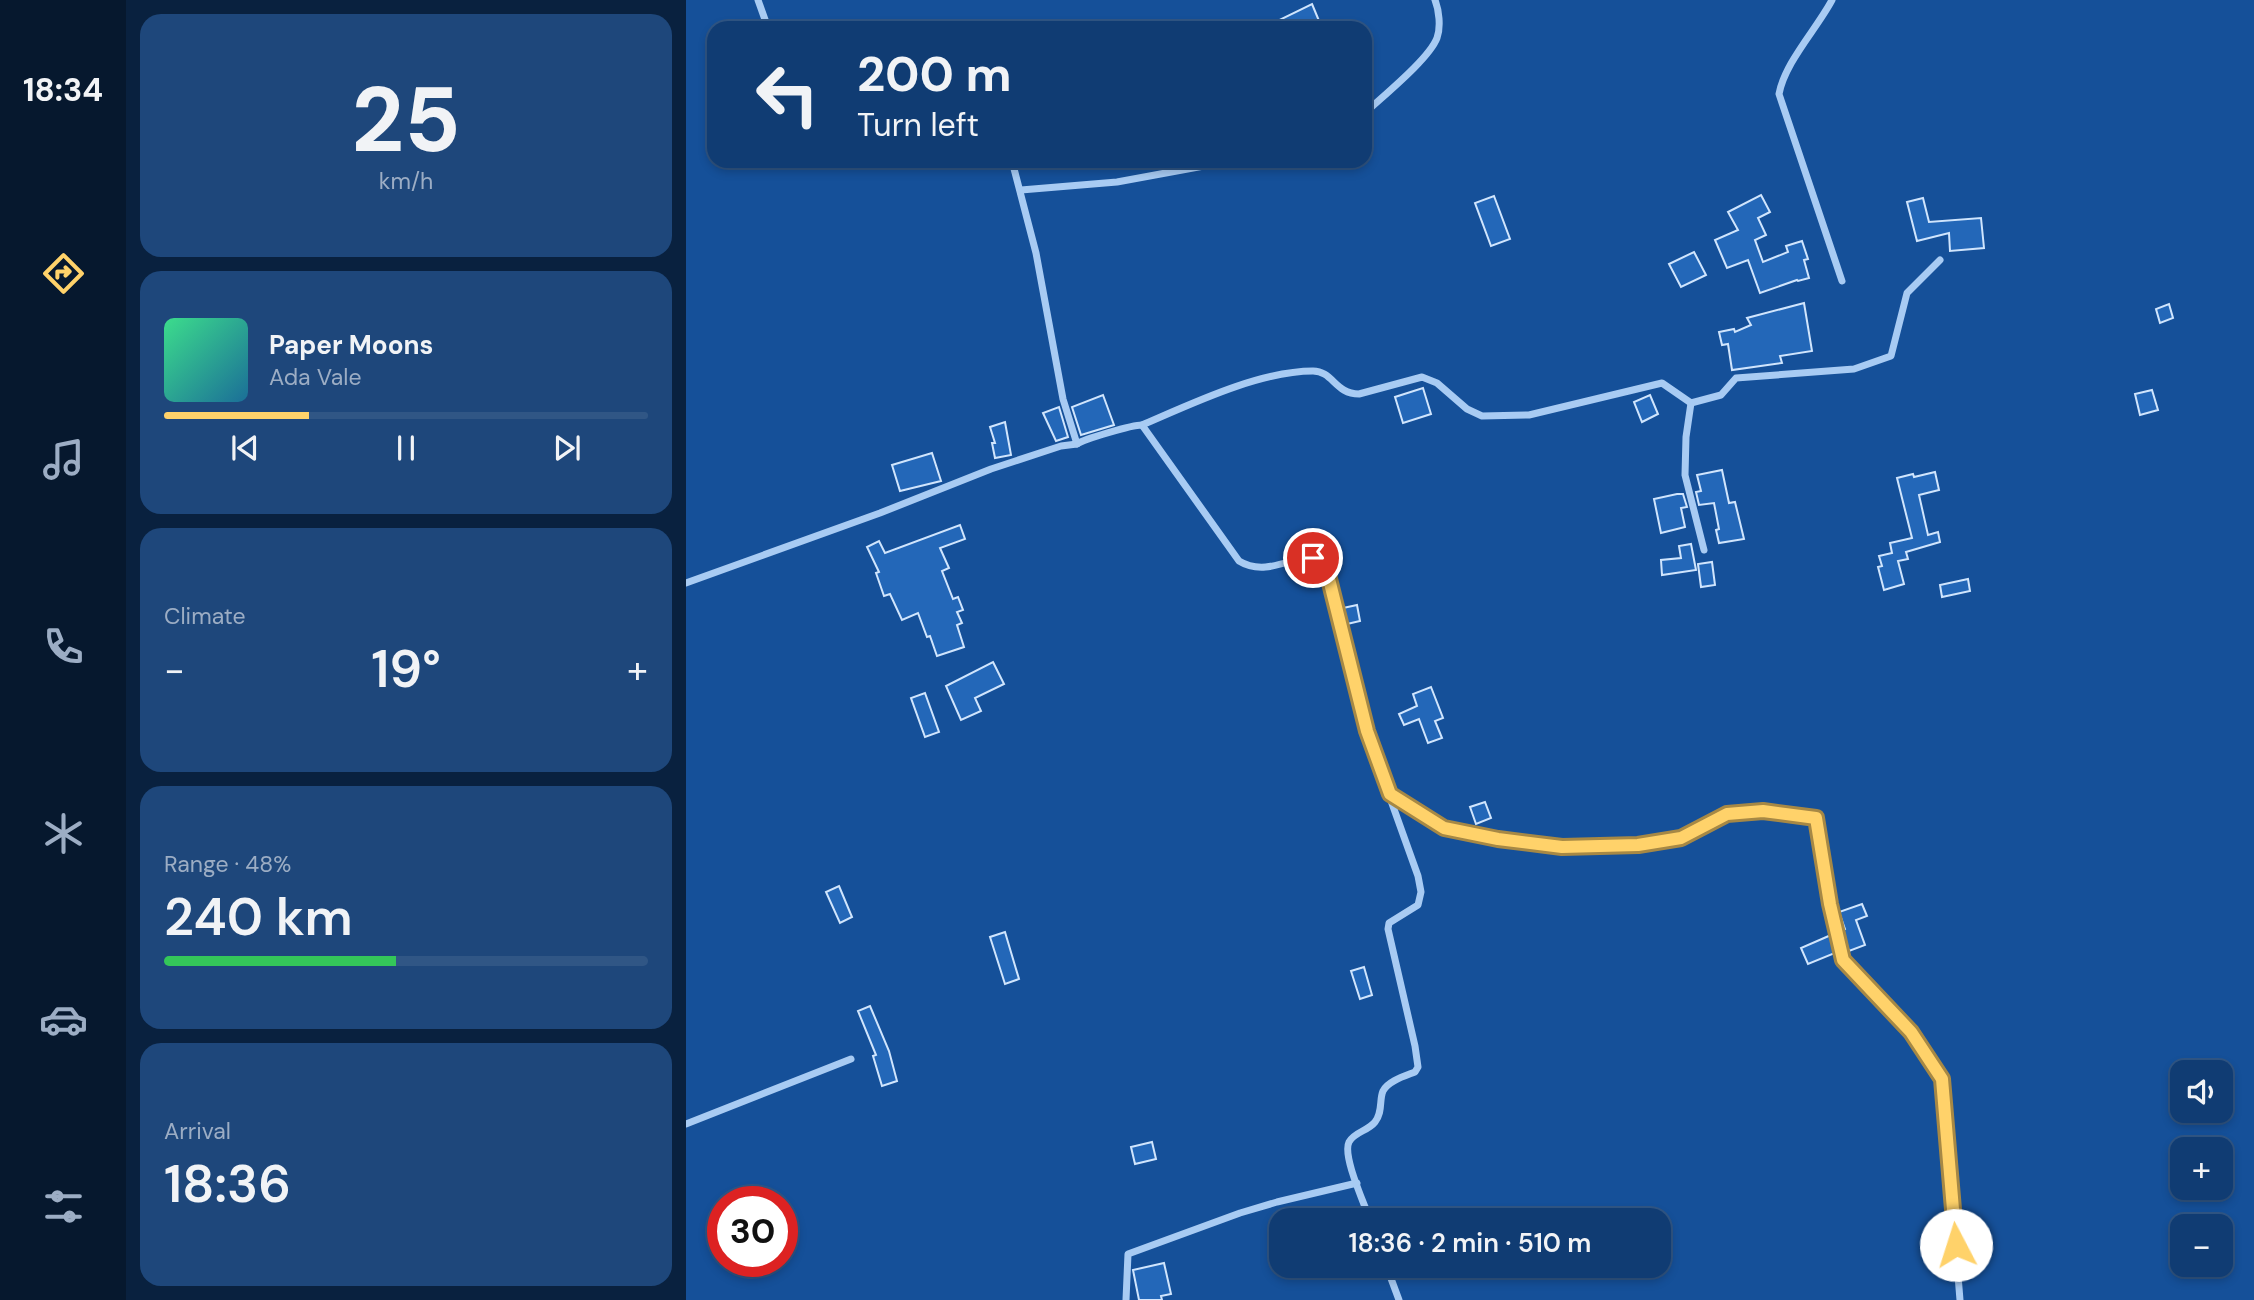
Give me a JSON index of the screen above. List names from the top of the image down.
{
  "page": {
    "tabs": "18:34",
    "tile": [
      ["25", "km/h"],
      "Climate",
      ["Range · 48%", "240 km"],
      ["Arrival", "18:36"]
    ],
    "turn": ["200 m", "Turn left"],
    "song": ["Paper Moons", "Ada Vale"],
    "heat": ["−", "19°", "+"],
    "map_buttons": ["+", "−"],
    "limit": "30",
    "trip": "18:36 · 2 min · 510 m"
  }
}
